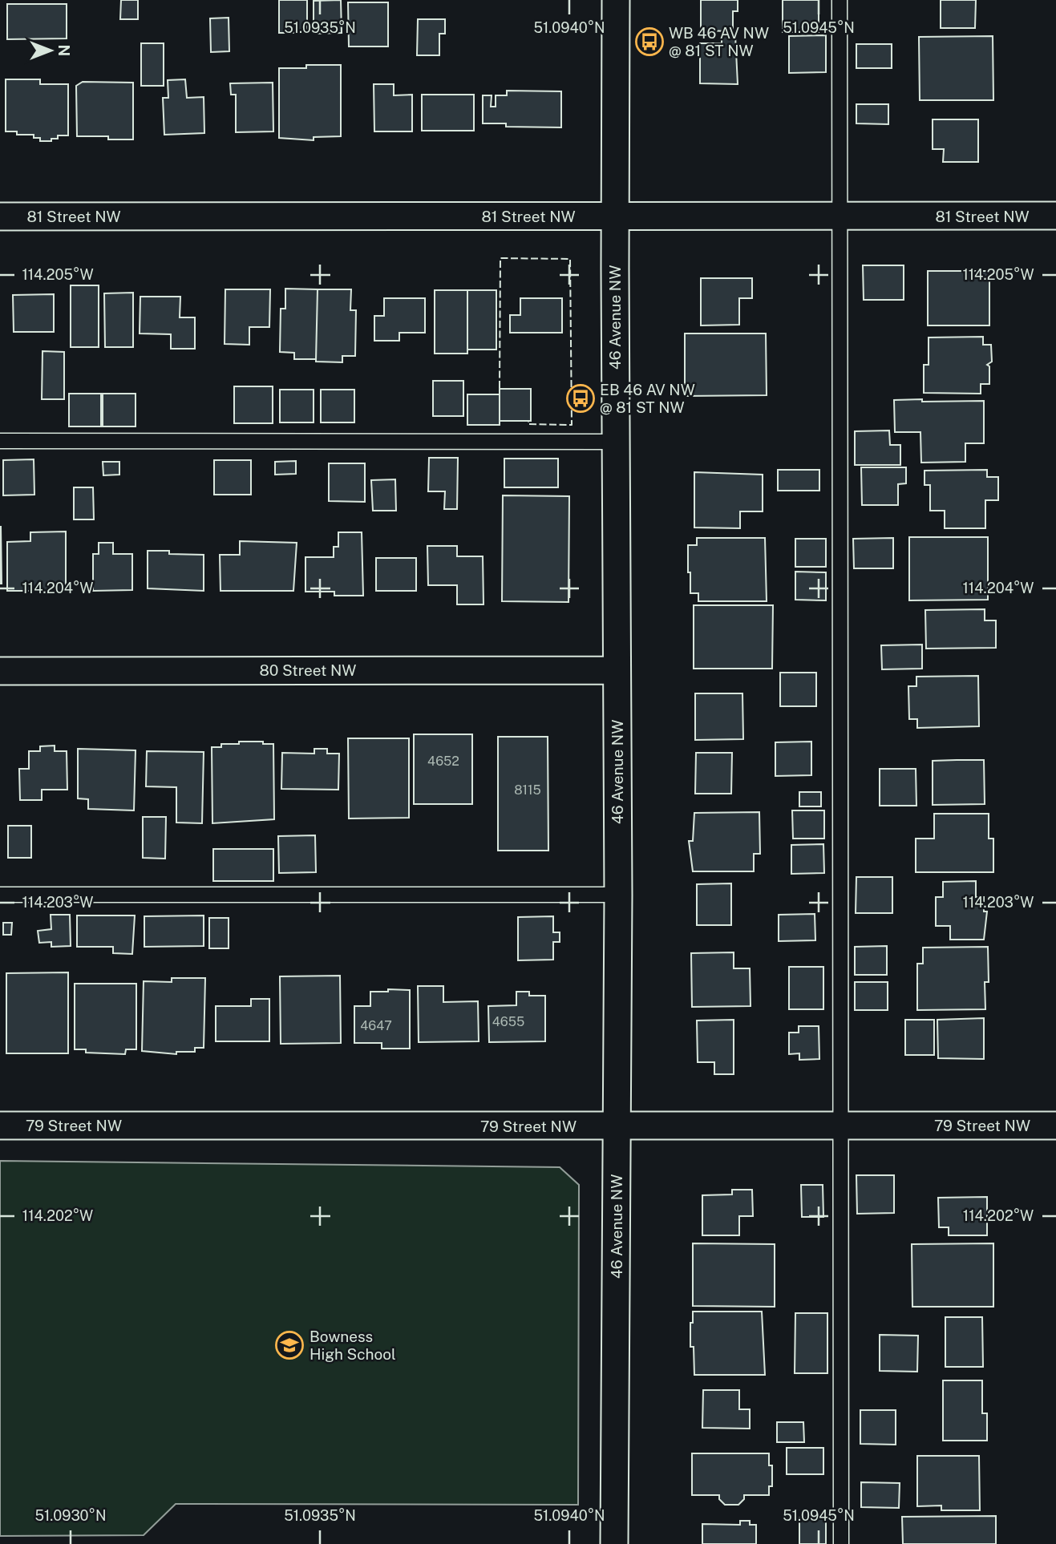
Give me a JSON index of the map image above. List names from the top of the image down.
{
  "streets": {
    "street": [
      "81 Street NW",
      "46 Avenue NW",
      "80 Street NW",
      "79 Street NW"
    ]
  },
  "crossings": [
    ["81 Street NW", "46 Avenue NW"],
    ["46 Avenue NW", "80 Street NW"],
    ["46 Avenue NW", "79 Street NW"]
  ],
  "places": {
    "bus stop": ["WB 46 AV NW @ 81 ST NW", "EB 46 AV NW @ 81 ST NW"],
    "school or university": ["Bowness High School"]
  },
  "house_numbers": [
    "4652",
    "8115",
    "4655",
    "4647"
  ],
  "north": "right",
  "coordinates": [
    "51.0935°N",
    "51.0940°N",
    "51.0945°N",
    "114.205°W",
    "114.204°W",
    "114.203°W",
    "114.202°W",
    "51.0930°N"
  ]
}
